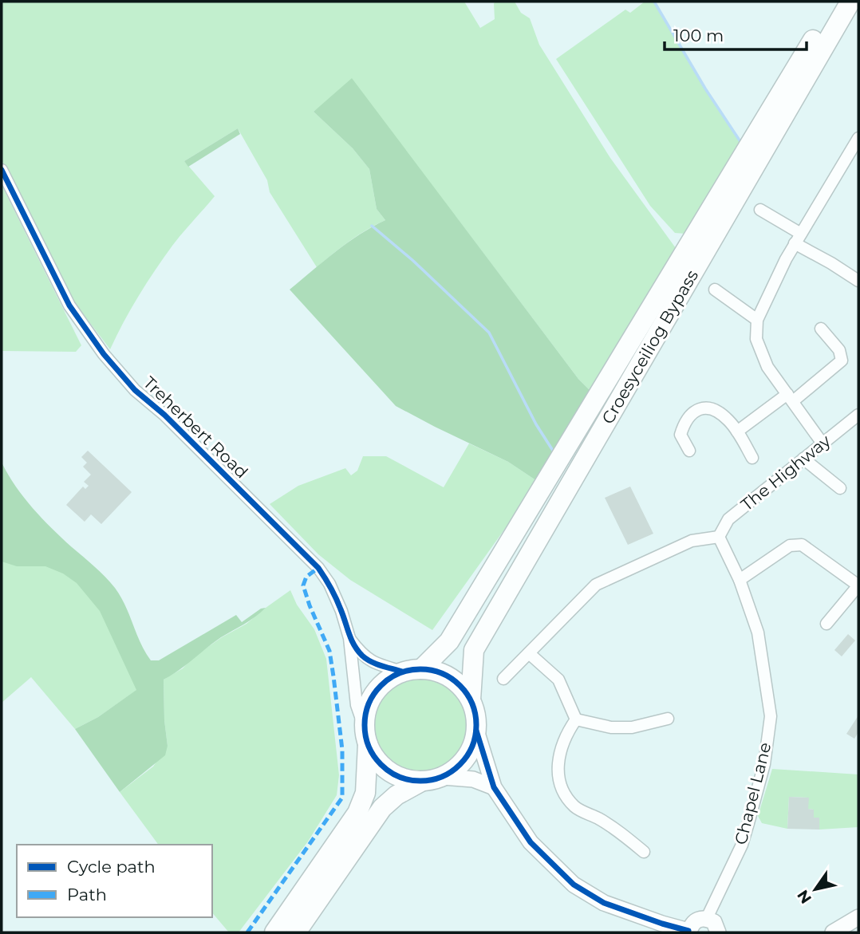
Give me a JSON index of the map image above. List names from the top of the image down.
{
  "streets": {
    "highway": ["Croesyceiliog Bypass"],
    "street": ["Treherbert Road", "The Highway", "Chapel Lane"]
  },
  "crossings": [
    ["Croesyceiliog Bypass", "Treherbert Road"],
    ["The Highway", "Chapel Lane"]
  ],
  "legend": ["Cycle path", "Path"],
  "scale_bar": "100 m",
  "north": "bottom left"
}
